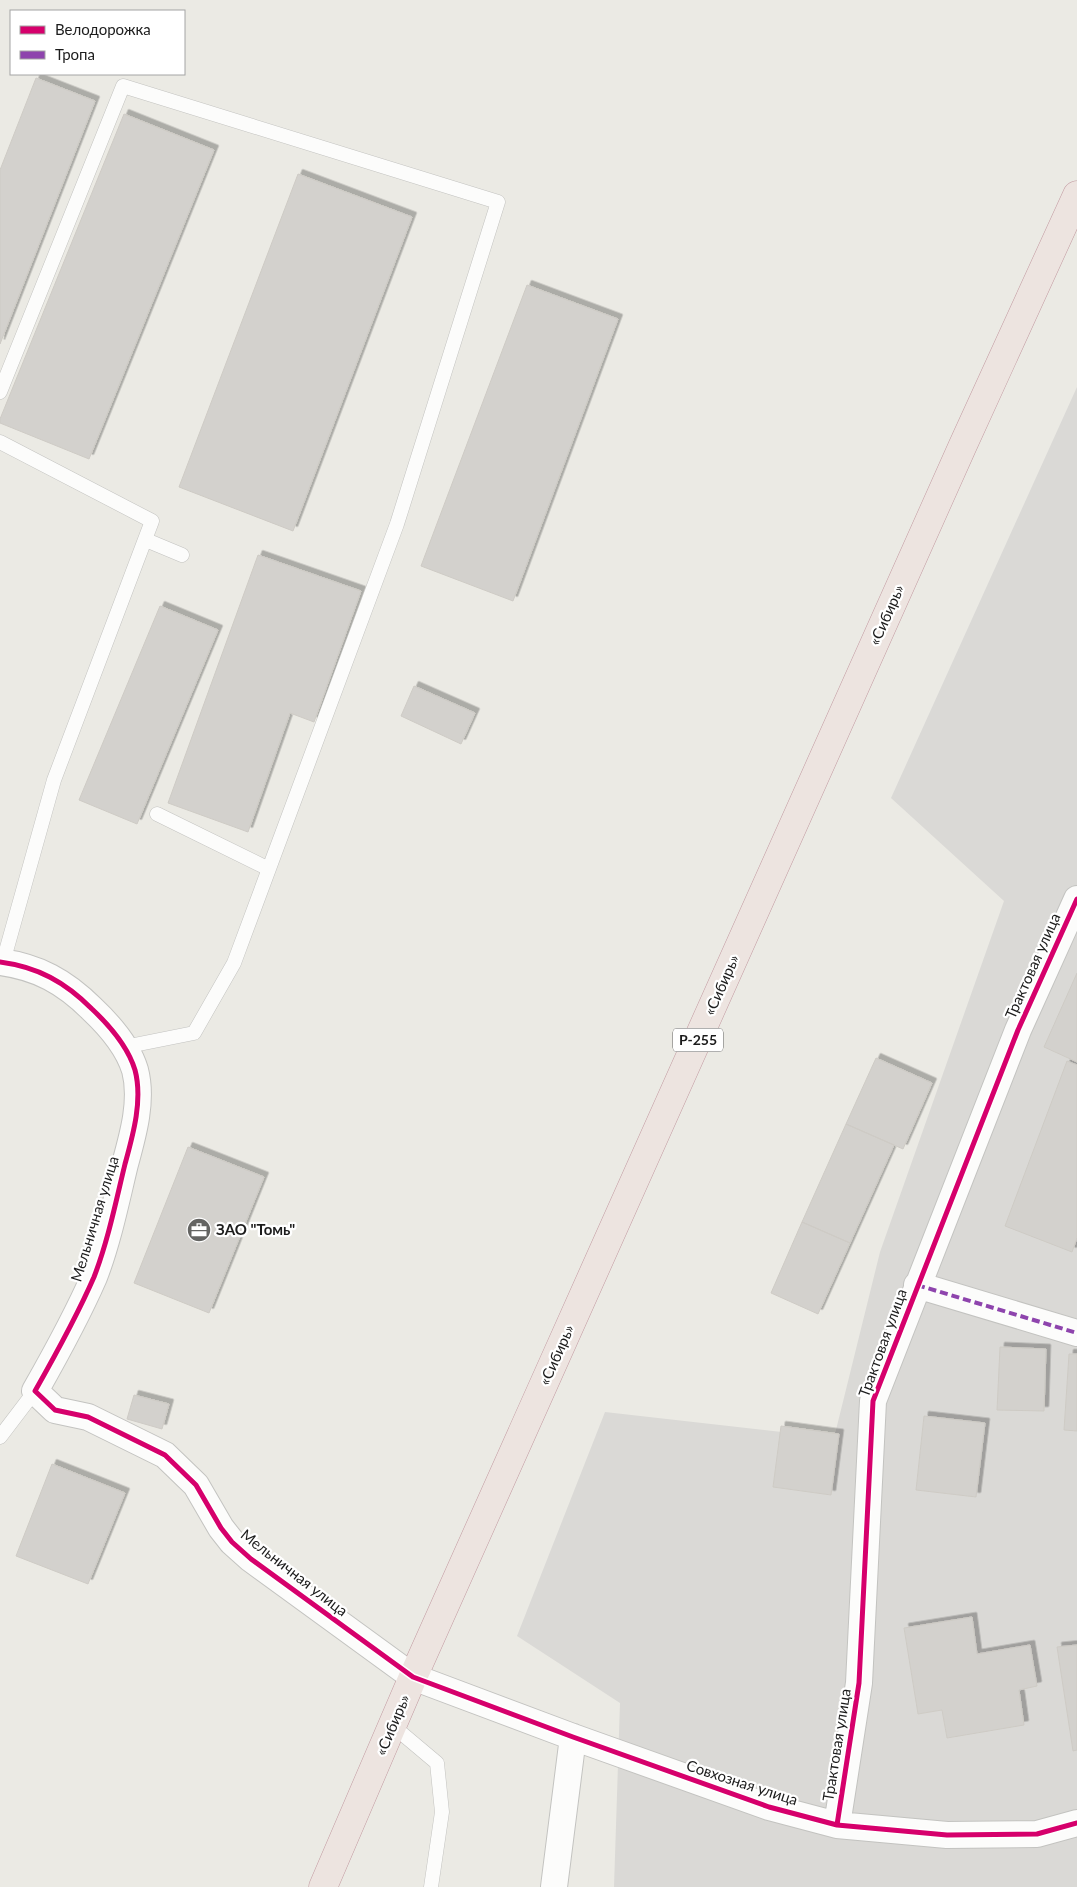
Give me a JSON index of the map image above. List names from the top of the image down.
{
  "streets": {
    "highway": ["«Сибирь»", "Р-255"],
    "street": ["Трактовая улица", "Мельничная улица", "Совхозная улица"]
  },
  "crossings": [
    ["«Сибирь»", "Мельничная улица"],
    ["«Сибирь»", "Совхозная улица"],
    ["Трактовая улица", "Совхозная улица"],
    ["Мельничная улица", "Совхозная улица"]
  ],
  "places": {
    "office": ["ЗАО \"Томь\""]
  },
  "legend": ["Велодорожка", "Тропа"]
}
